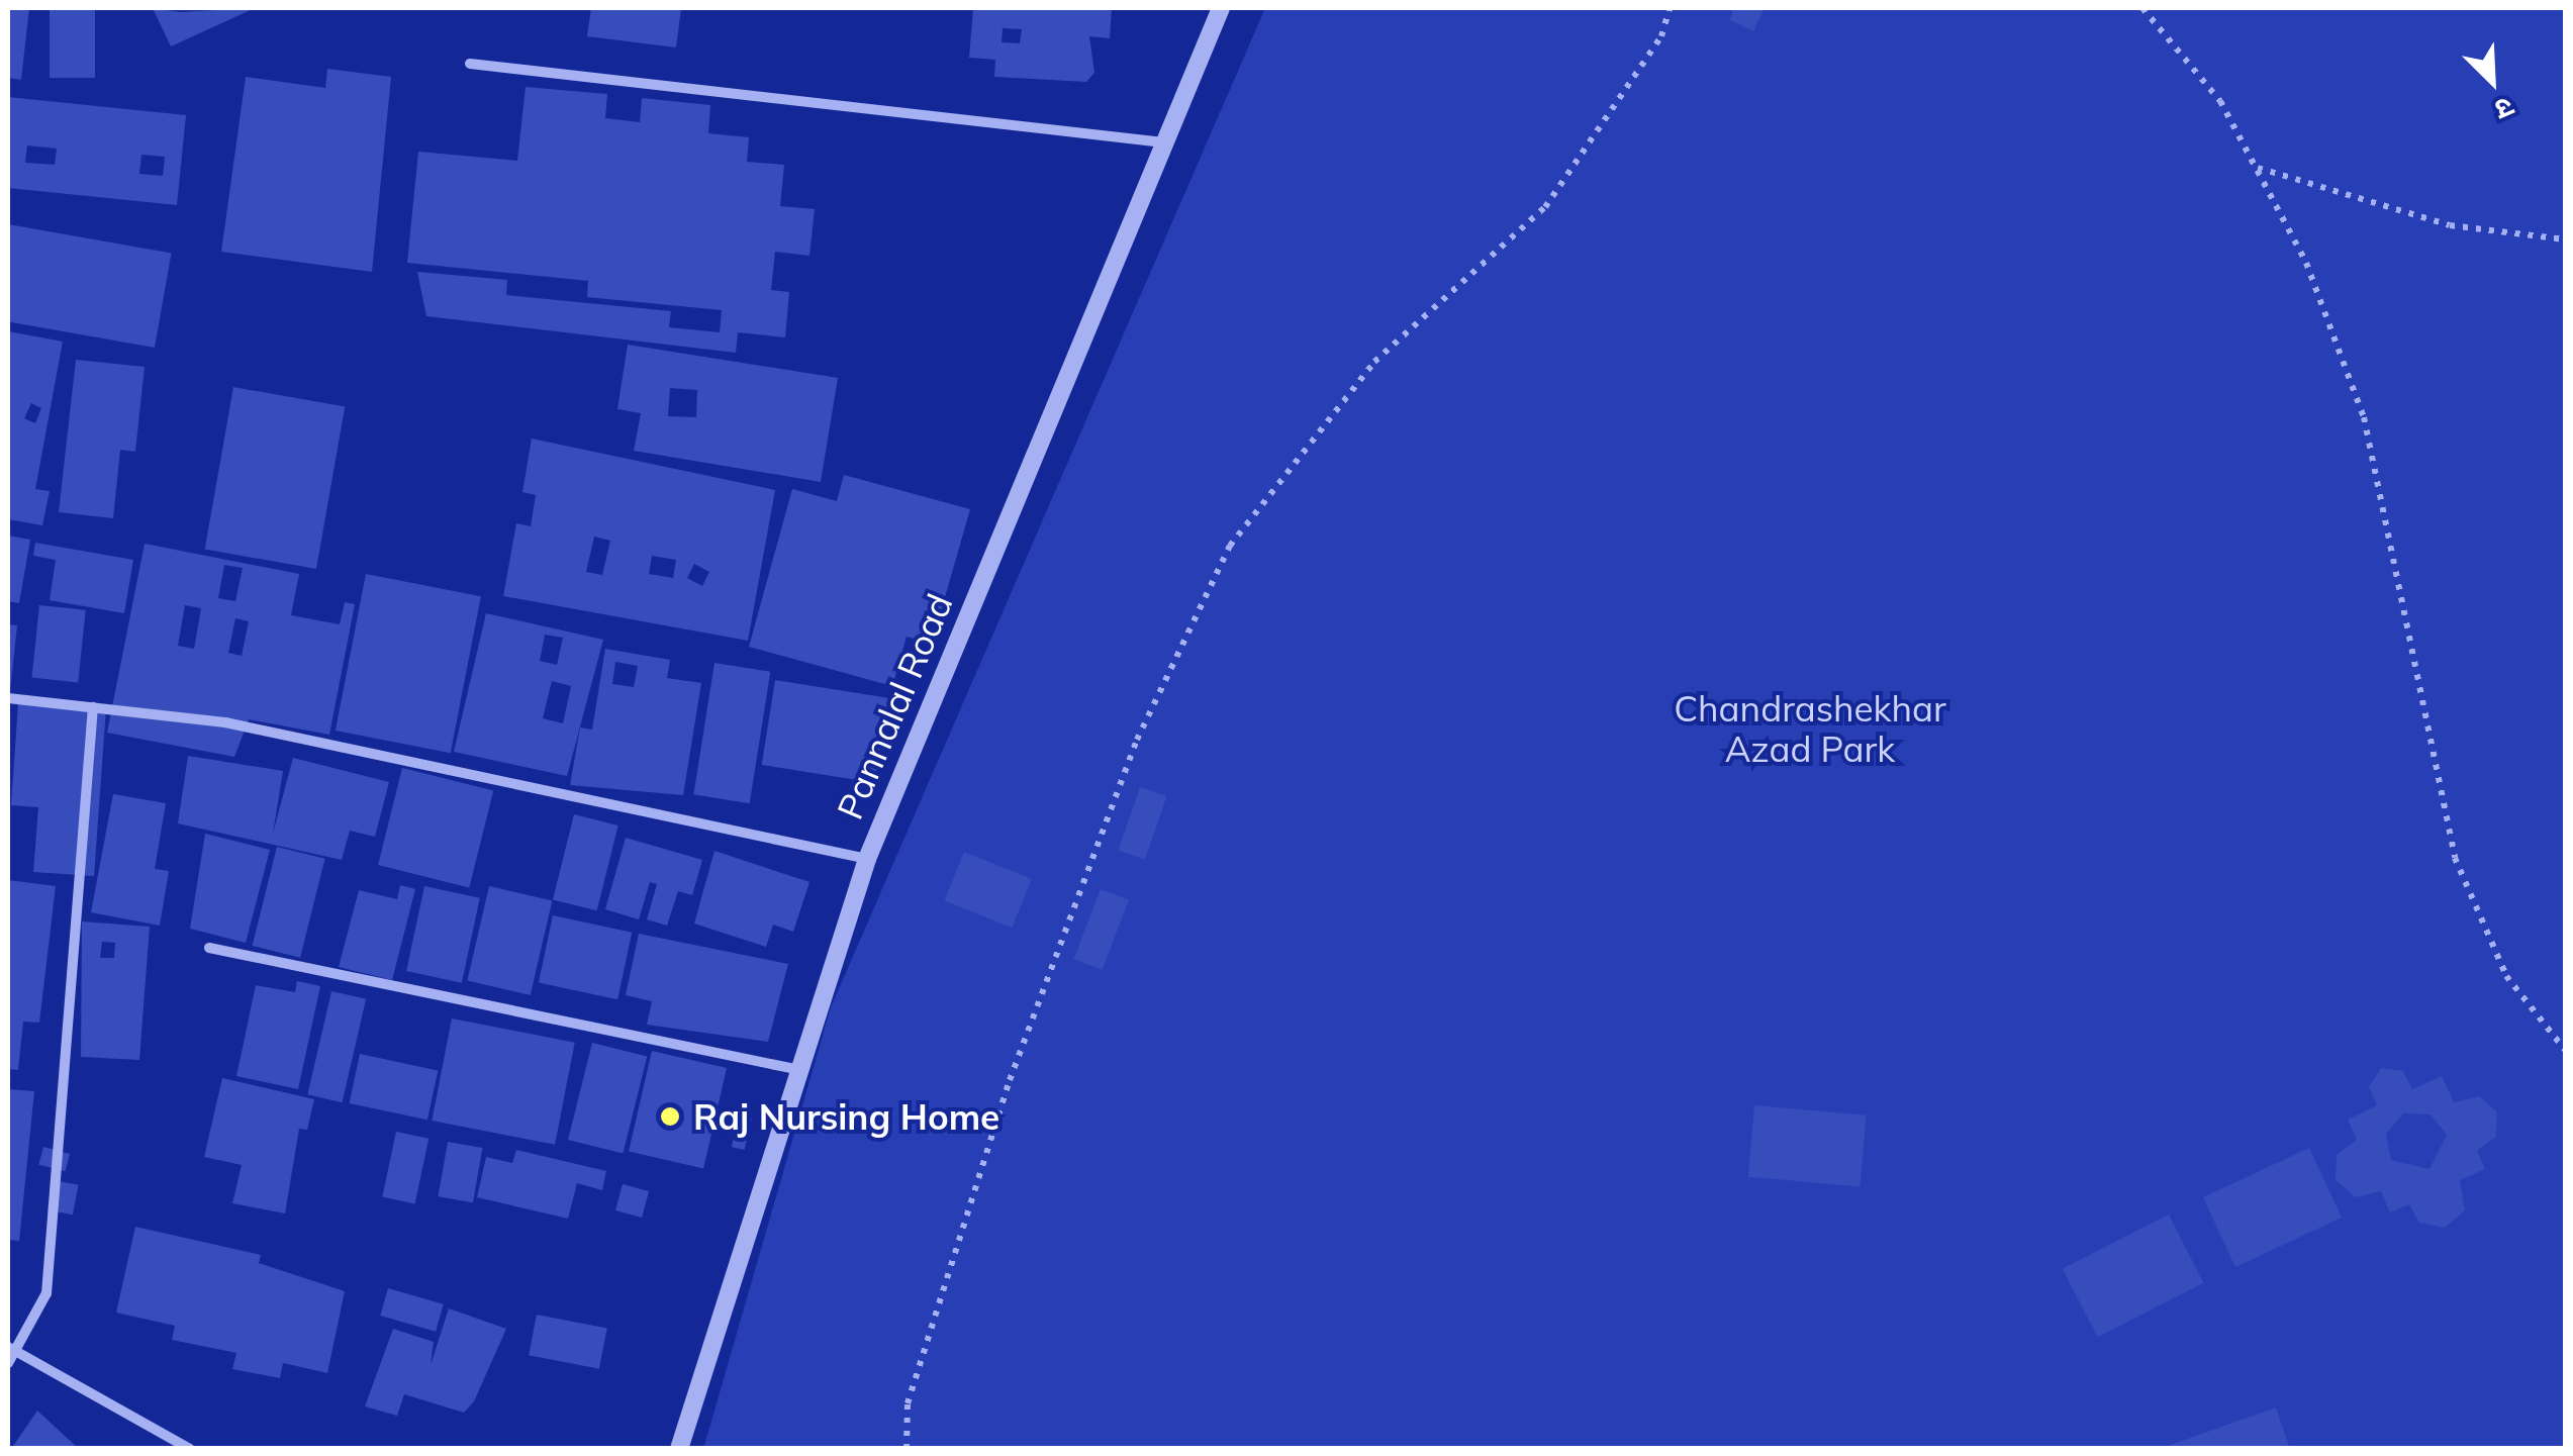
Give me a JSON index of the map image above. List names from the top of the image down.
{
  "streets": {
    "street": ["Pannalal Road"]
  },
  "parks": ["Chandrashekhar Azad Park"],
  "places": ["Raj Nursing Home"],
  "north": "bottom right"
}
